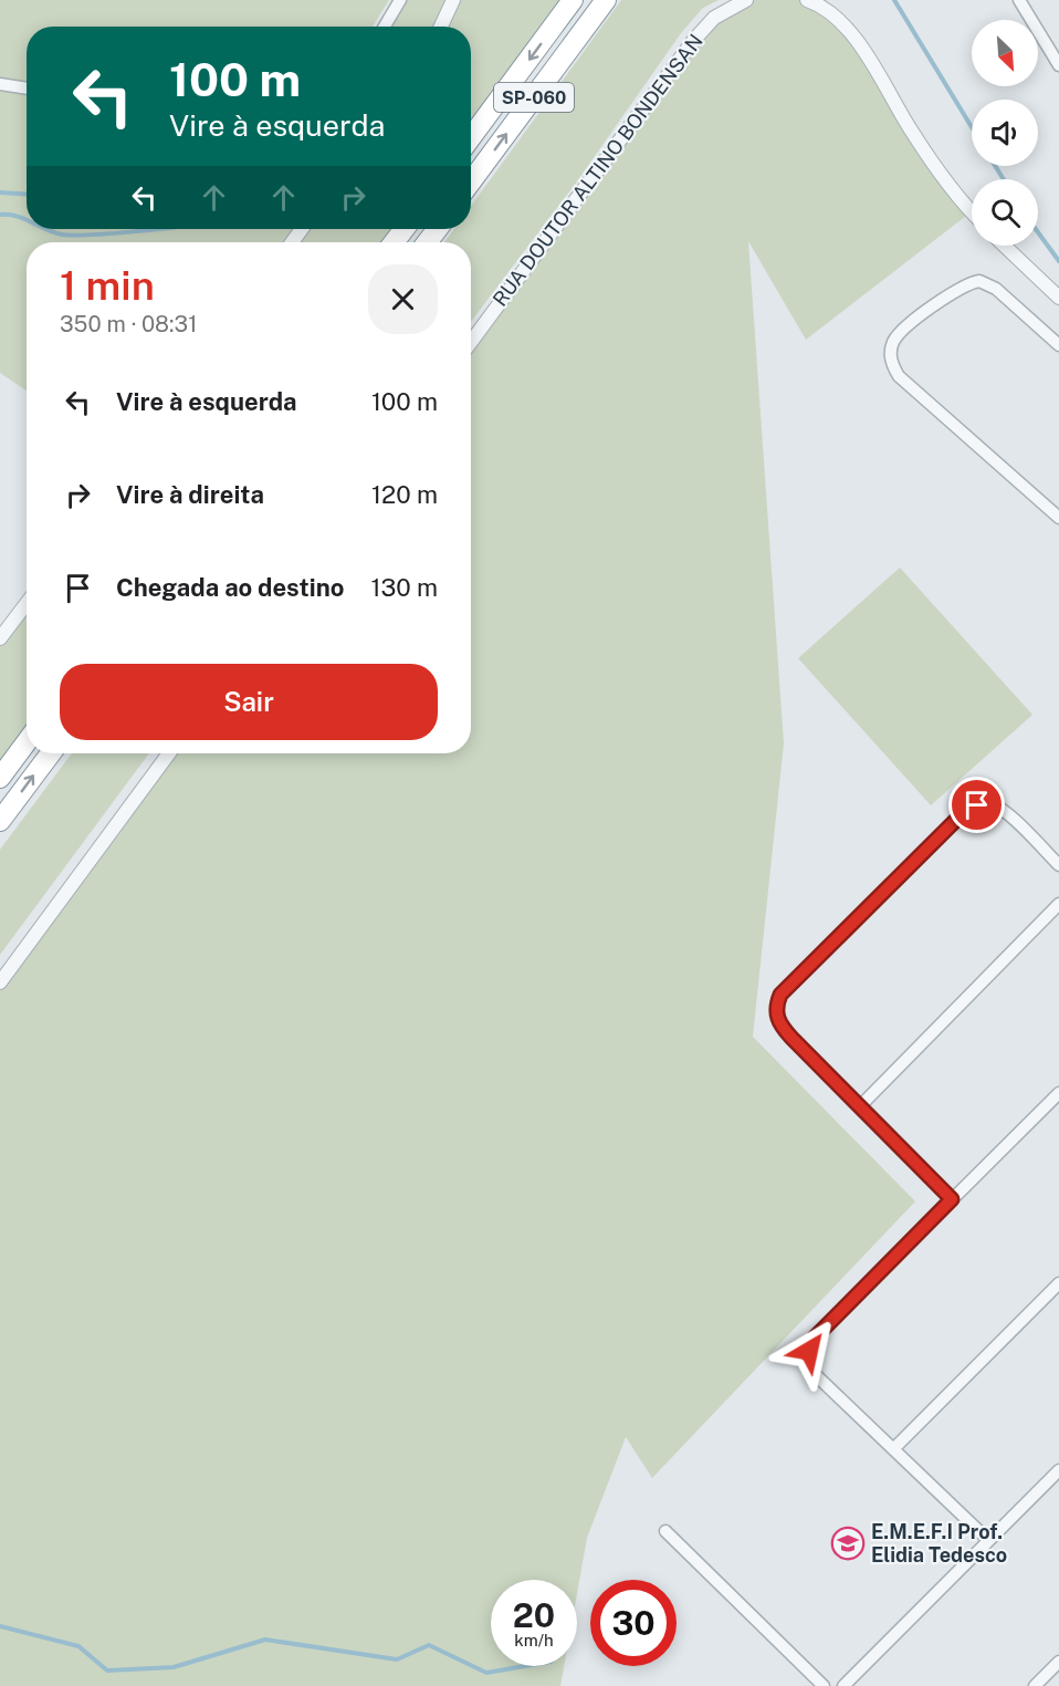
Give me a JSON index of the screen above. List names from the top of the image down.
{
  "streets": {
    "highway": ["SP-060"],
    "street": ["RUA DOUTOR ALTINO BONDENSAN"]
  },
  "places": {
    "school or university": ["E.M.E.F.I Prof. Elidia Tedesco"]
  },
  "north": "bottom right",
  "page": {
    "turn": ["100 m", "Vire à esquerda"],
    "heading": ["1 min", "350 m · 08:31"],
    "list": [
      {
        "name": "Vire à esquerda",
        "value": "100 m"
      },
      {
        "name": "Vire à direita",
        "value": "120 m"
      },
      {
        "name": "Chegada ao destino",
        "value": "130 m"
      }
    ],
    "buttons": "Sair",
    "speed": "20 km/h",
    "limit": "30"
  }
}
